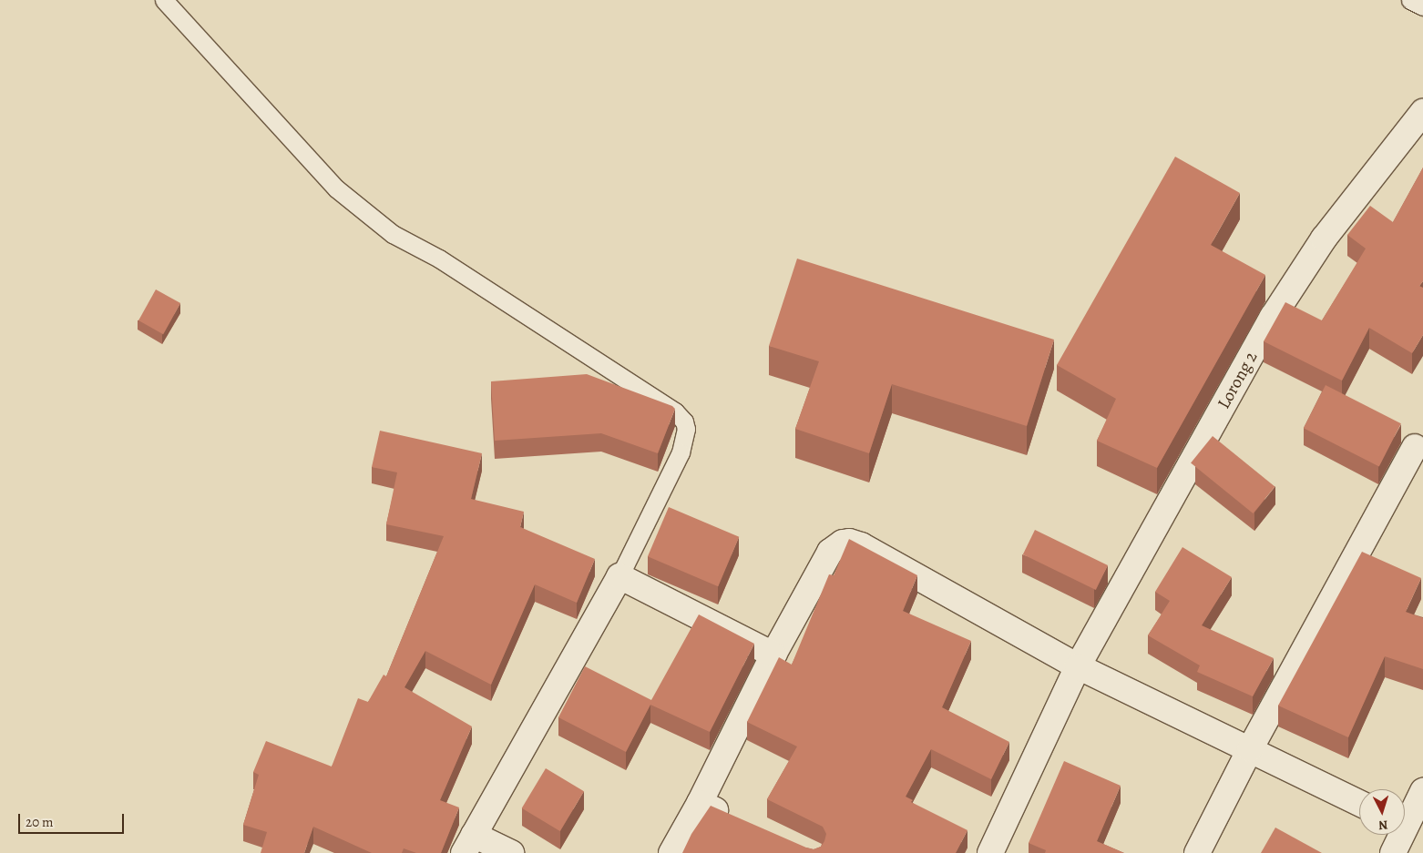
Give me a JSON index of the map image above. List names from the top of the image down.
{
  "streets": {
    "street": ["Lorong 2"]
  },
  "scale_bar": "20 m",
  "north": "bottom"
}
